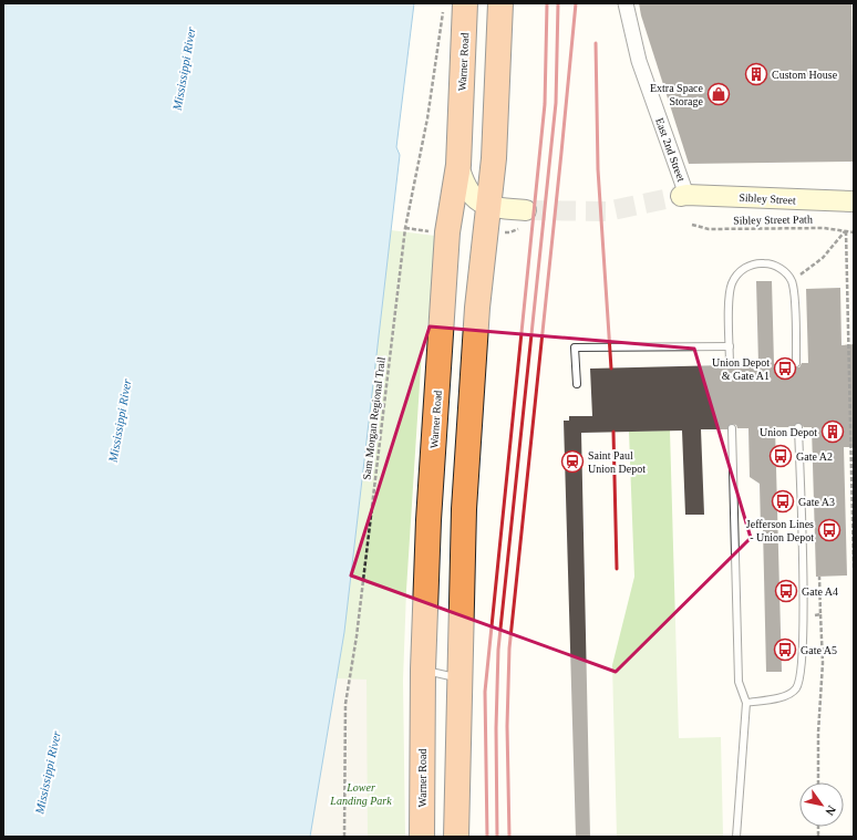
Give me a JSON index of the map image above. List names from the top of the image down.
{
  "streets": {
    "highway": ["Warner Road"],
    "main road": ["Sibley Street"],
    "street": ["East 2nd Street"],
    "path": ["Sibley Street Path", "Sam Morgan Regional Trail"]
  },
  "crossings": [
    ["East 2nd Street", "Sibley Street"]
  ],
  "water": ["Mississippi River"],
  "parks": ["Lower Landing Park"],
  "places": {
    "building": ["Custom House", "Union Depot"],
    "shop": ["Extra Space Storage"],
    "bus stop": [
      "Union Depot & Gate A1",
      "Gate A2",
      "Gate A3",
      "Jefferson Lines - Union Depot",
      "Gate A4",
      "Gate A5"
    ],
    "station": ["Saint Paul Union Depot"]
  },
  "north": "bottom right"
}
